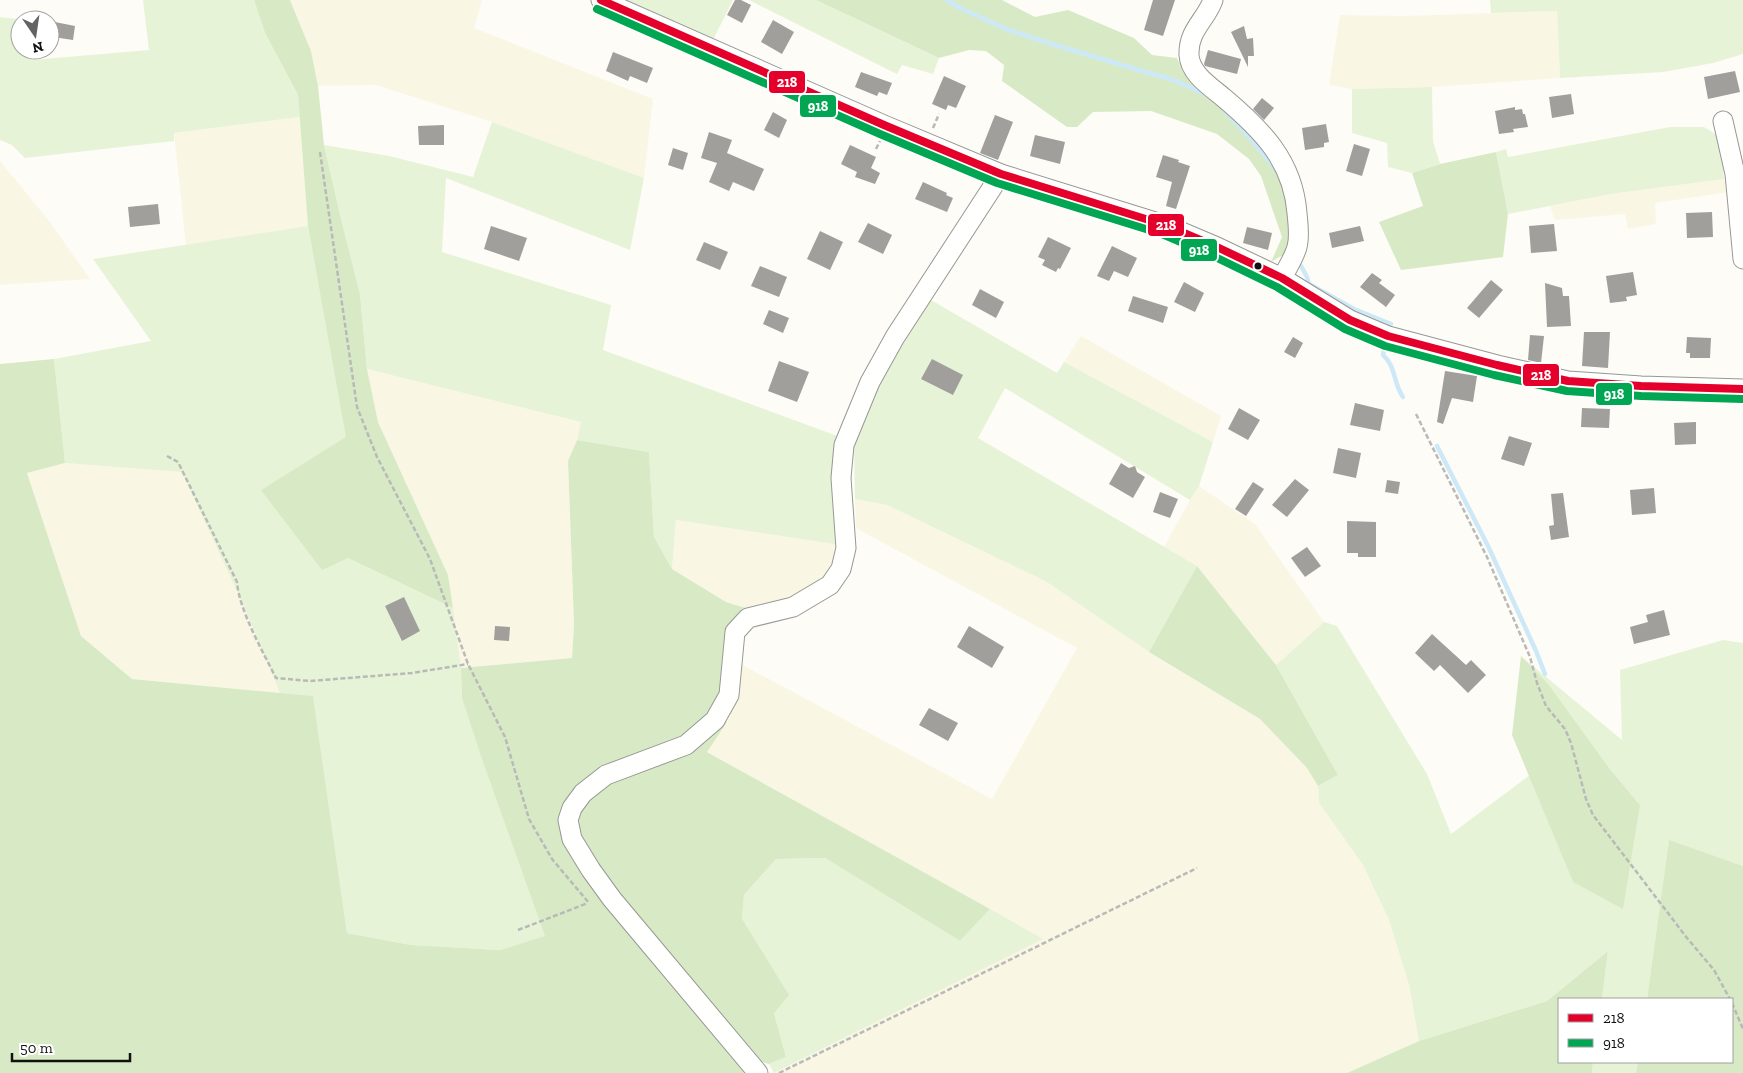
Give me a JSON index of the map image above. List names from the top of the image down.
{
  "lines": ["transit line 218", "transit line 918"],
  "legend": ["218", "918"],
  "scale_bar": "50 m",
  "north": "bottom"
}
